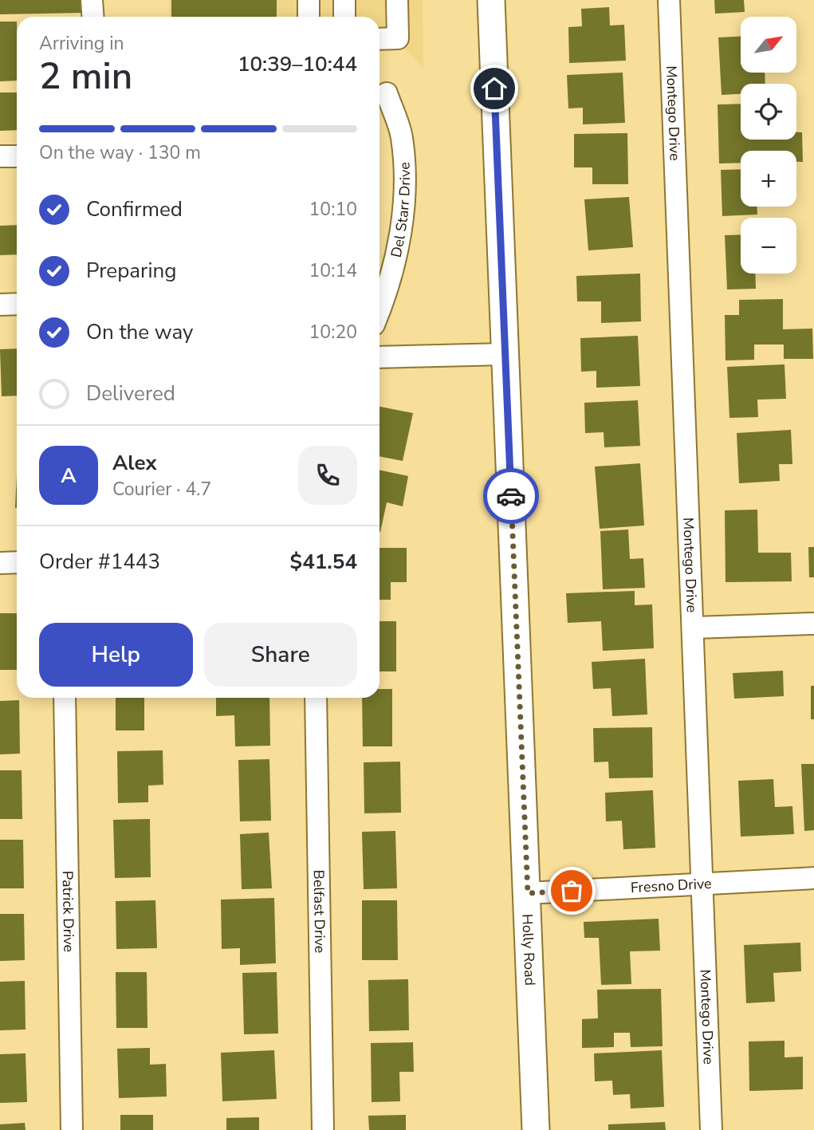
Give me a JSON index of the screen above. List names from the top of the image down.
{
  "streets": {
    "main road": ["Holly Road"],
    "street": [
      "Montego Drive",
      "Del Starr Drive",
      "Fresno Drive",
      "Patrick Drive",
      "Belfast Drive"
    ]
  },
  "crossings": [
    ["Montego Drive", "Fresno Drive"],
    ["Fresno Drive", "Holly Road"]
  ],
  "north": "top right",
  "page": {
    "map_buttons": ["+", "−"],
    "heading": ["2 min", "Arriving in", "10:39–10:44"],
    "panel": [
      "Alex",
      "Courier · 4.7",
      "Order #1443",
      "$41.54"
    ],
    "bar": "On the way · 130 m",
    "list": [
      ["Confirmed", "10:10"],
      ["Preparing", "10:14"],
      ["On the way", "10:20"],
      "Delivered"
    ],
    "round": "A",
    "buttons": ["Help", "Share"]
  }
}
